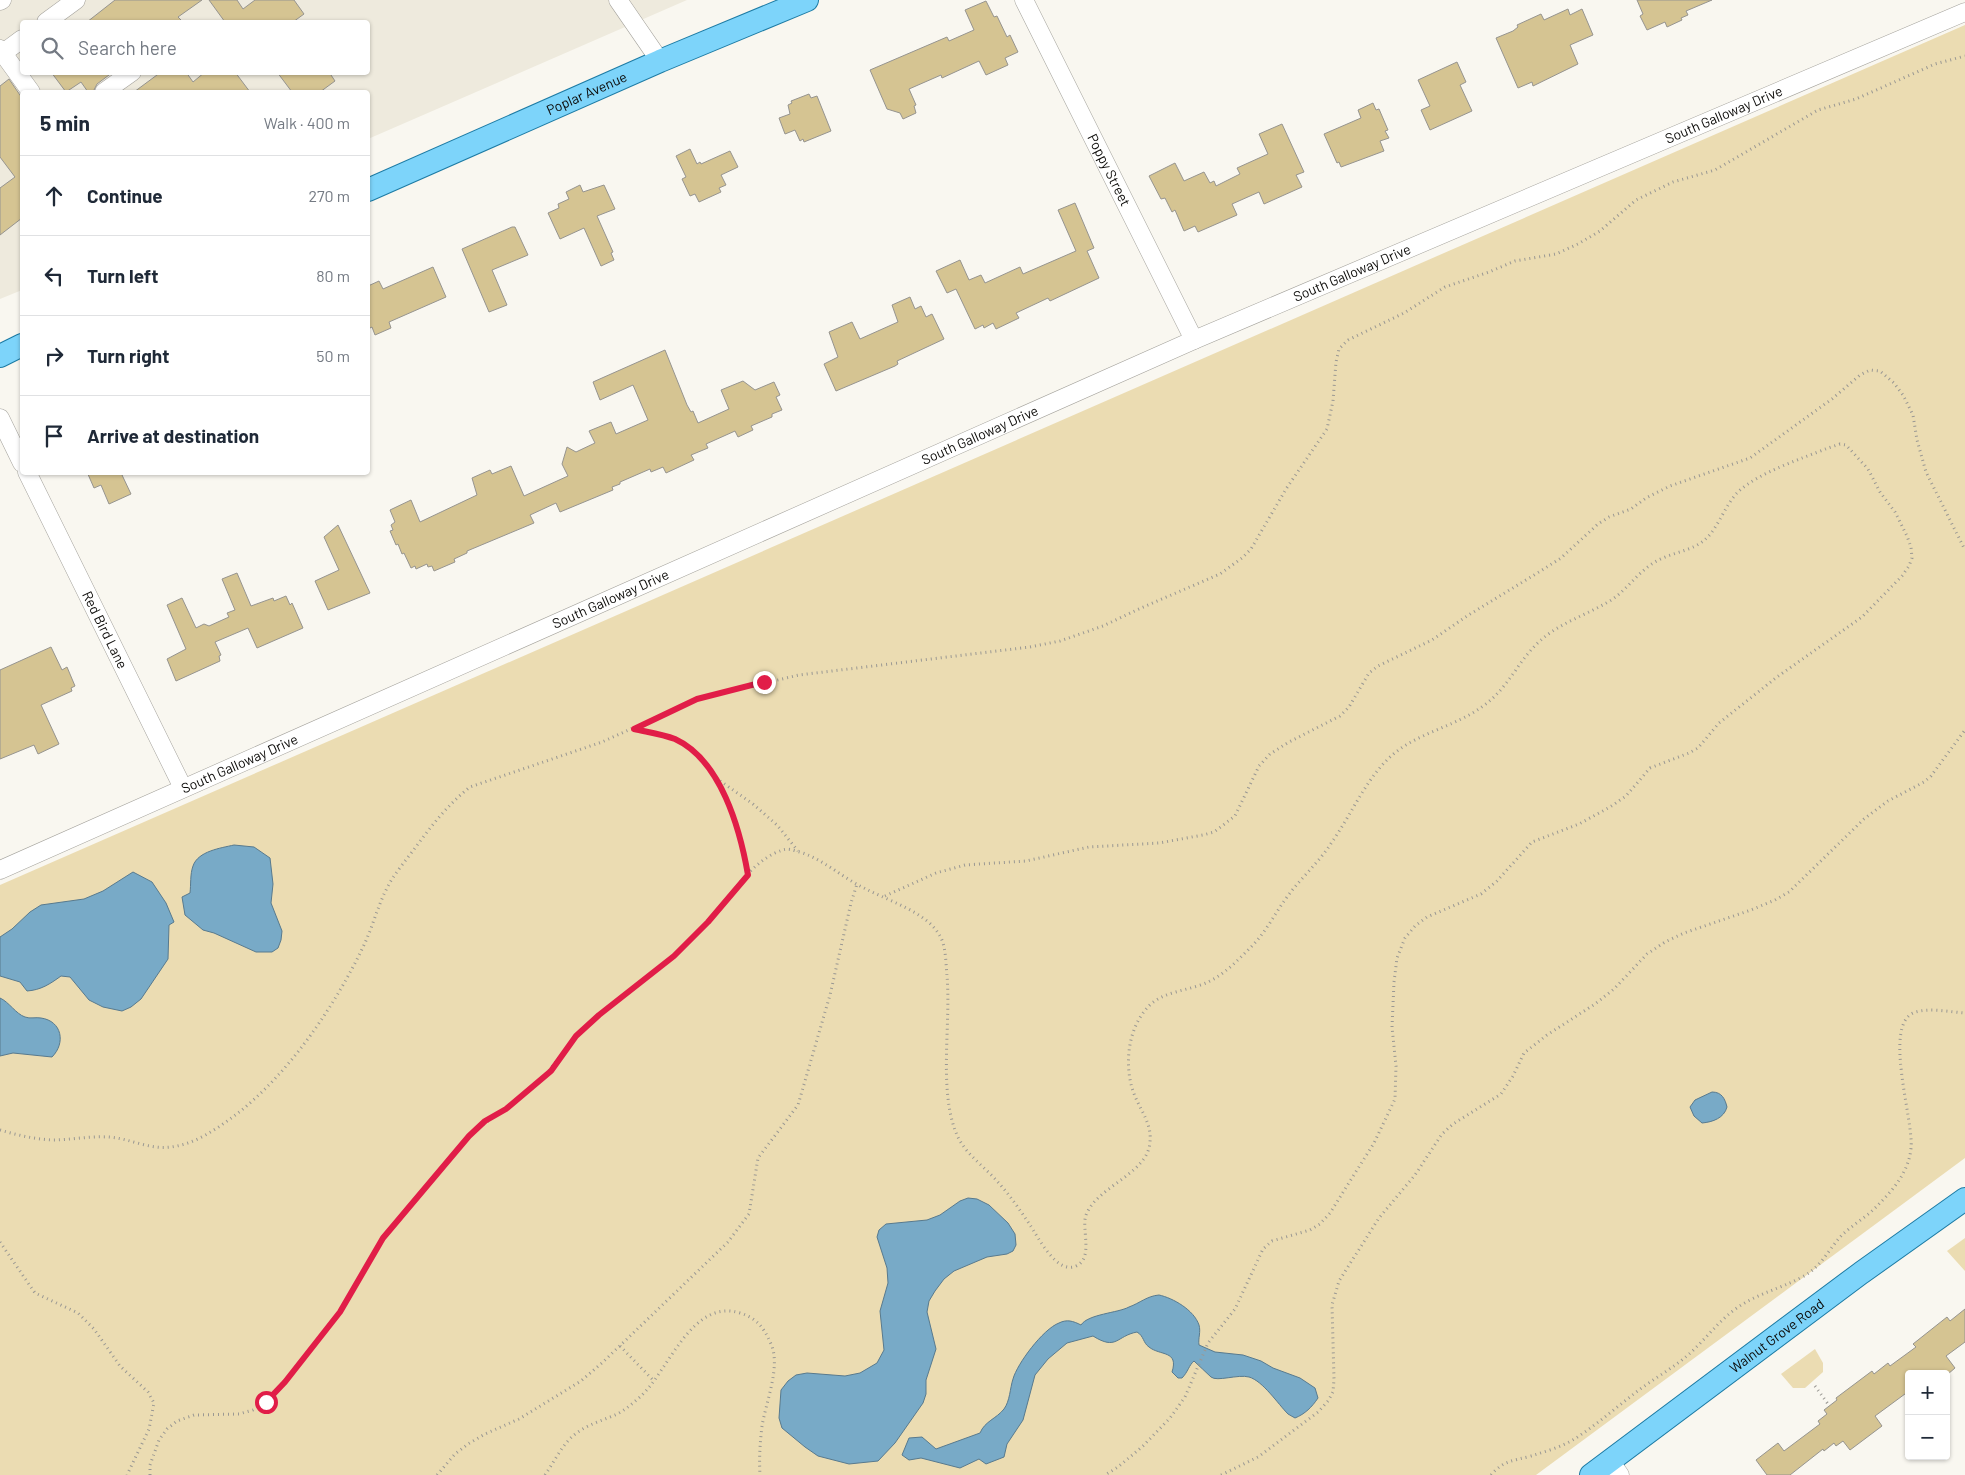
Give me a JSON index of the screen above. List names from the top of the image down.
{
  "streets": {
    "main road": ["Poplar Avenue", "Walnut Grove Road"],
    "street": ["South Galloway Drive", "Poppy Street", "Red Bird Lane"]
  },
  "crossings": [
    ["South Galloway Drive", "Poppy Street"],
    ["South Galloway Drive", "Red Bird Lane"]
  ],
  "page": {
    "search": "Search here",
    "heading": ["5 min", "Walk · 400 m"],
    "list": [
      ["Continue", "270 m"],
      ["Turn left", "80 m"],
      ["Turn right", "50 m"],
      "Arrive at destination"
    ],
    "map_buttons": ["+", "−"]
  }
}
